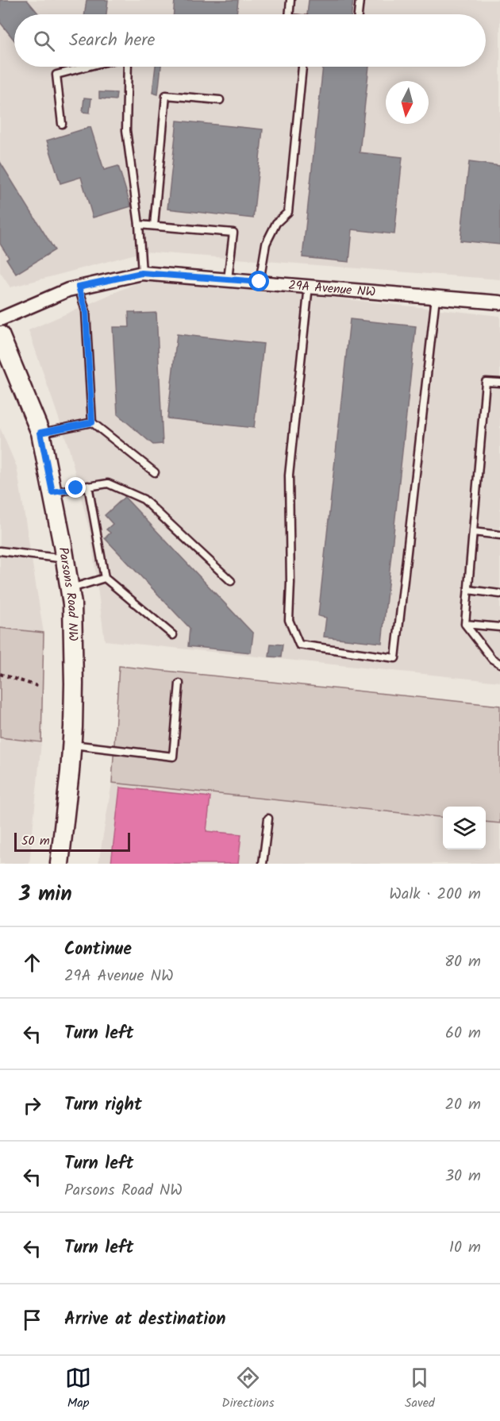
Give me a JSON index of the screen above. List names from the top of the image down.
{
  "streets": {
    "main road": ["Parsons Road NW"],
    "street": ["29A Avenue NW"]
  },
  "scale_bar": "50 m",
  "north": "bottom",
  "page": {
    "search": "Search here",
    "scale": "50 m",
    "heading": ["3 min", "Walk · 200 m"],
    "list": [
      ["Continue", "29A Avenue NW", "80 m"],
      ["Turn left", "60 m"],
      ["Turn right", "20 m"],
      ["Turn left", "Parsons Road NW", "30 m"],
      ["Turn left", "10 m"],
      "Arrive at destination"
    ],
    "nav": ["Map", "Directions", "Saved"]
  }
}
